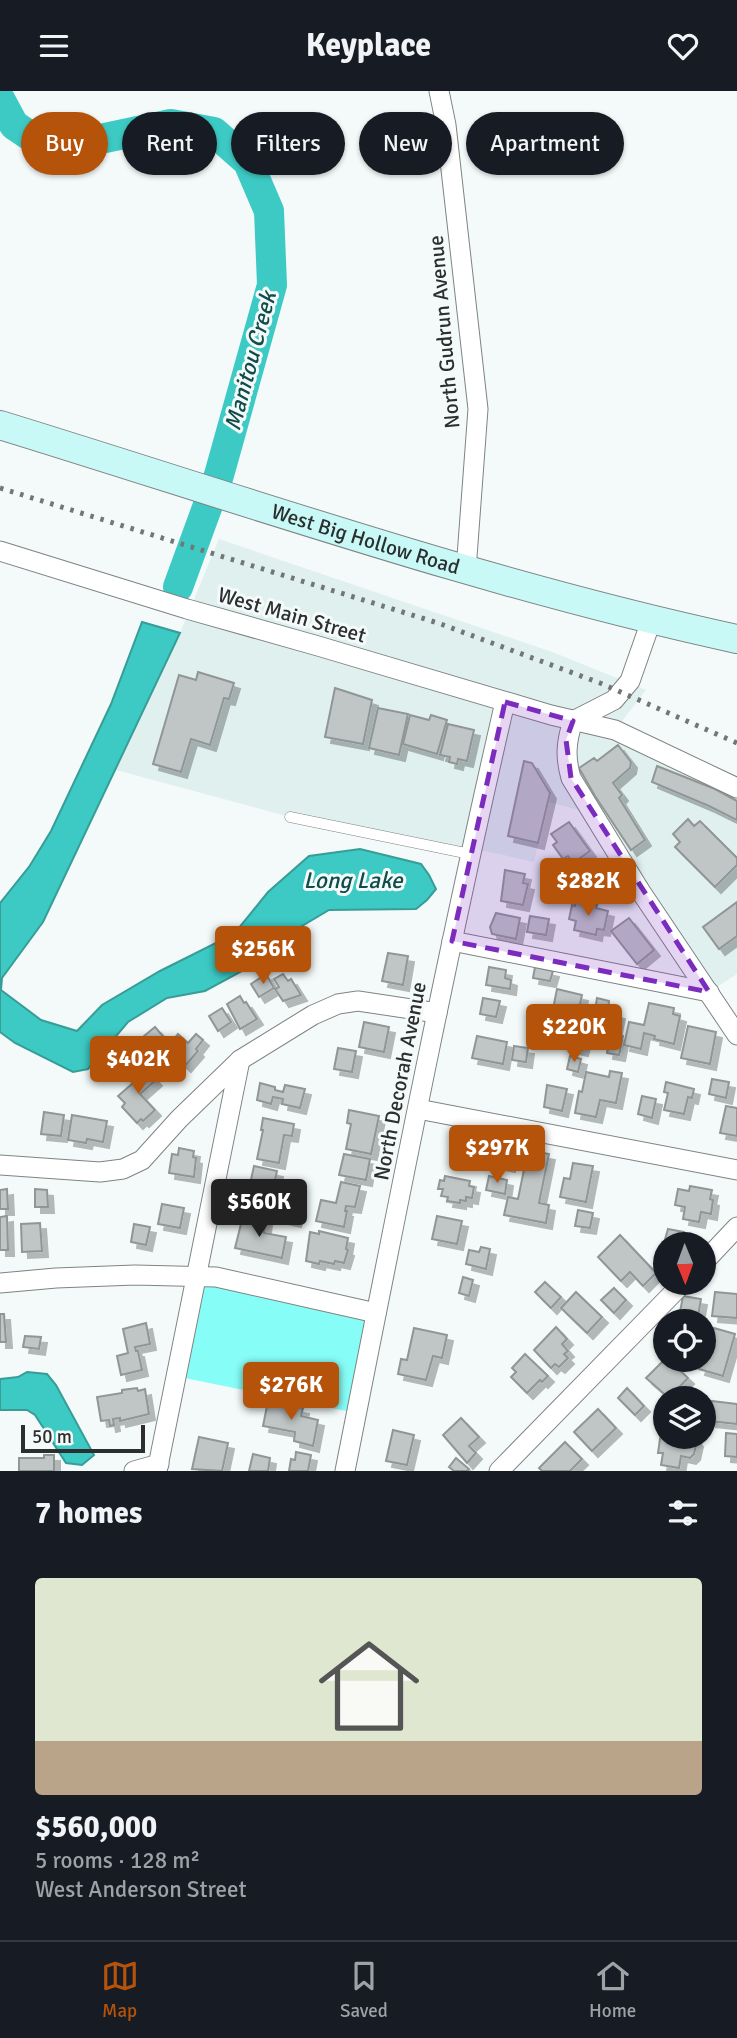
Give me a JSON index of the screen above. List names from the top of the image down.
{
  "streets": {
    "main road": ["West Big Hollow Road"],
    "street": ["North Gudrun Avenue", "West Main Street", "North Decorah Avenue"]
  },
  "crossings": [
    ["North Gudrun Avenue", "West Big Hollow Road"],
    ["West Main Street", "North Decorah Avenue"]
  ],
  "water": ["Manitou Creek", "Long Lake"],
  "scale_bar": "50 m",
  "north": "bottom",
  "page": {
    "header": "Keyplace",
    "chip": [
      "Buy",
      "Rent",
      "Filters",
      "New",
      "Apartment"
    ],
    "price": [
      "$282K",
      "$256K",
      "$220K",
      "$402K",
      "$297K",
      "$560K",
      "$276K"
    ],
    "scale": "50 m",
    "heading": "7 homes",
    "list": [
      {
        "name": "$560,000",
        "note": "5 rooms · 128 m² · West Anderson Street"
      }
    ],
    "tabs": ["Map", "Saved", "Home"]
  }
}
